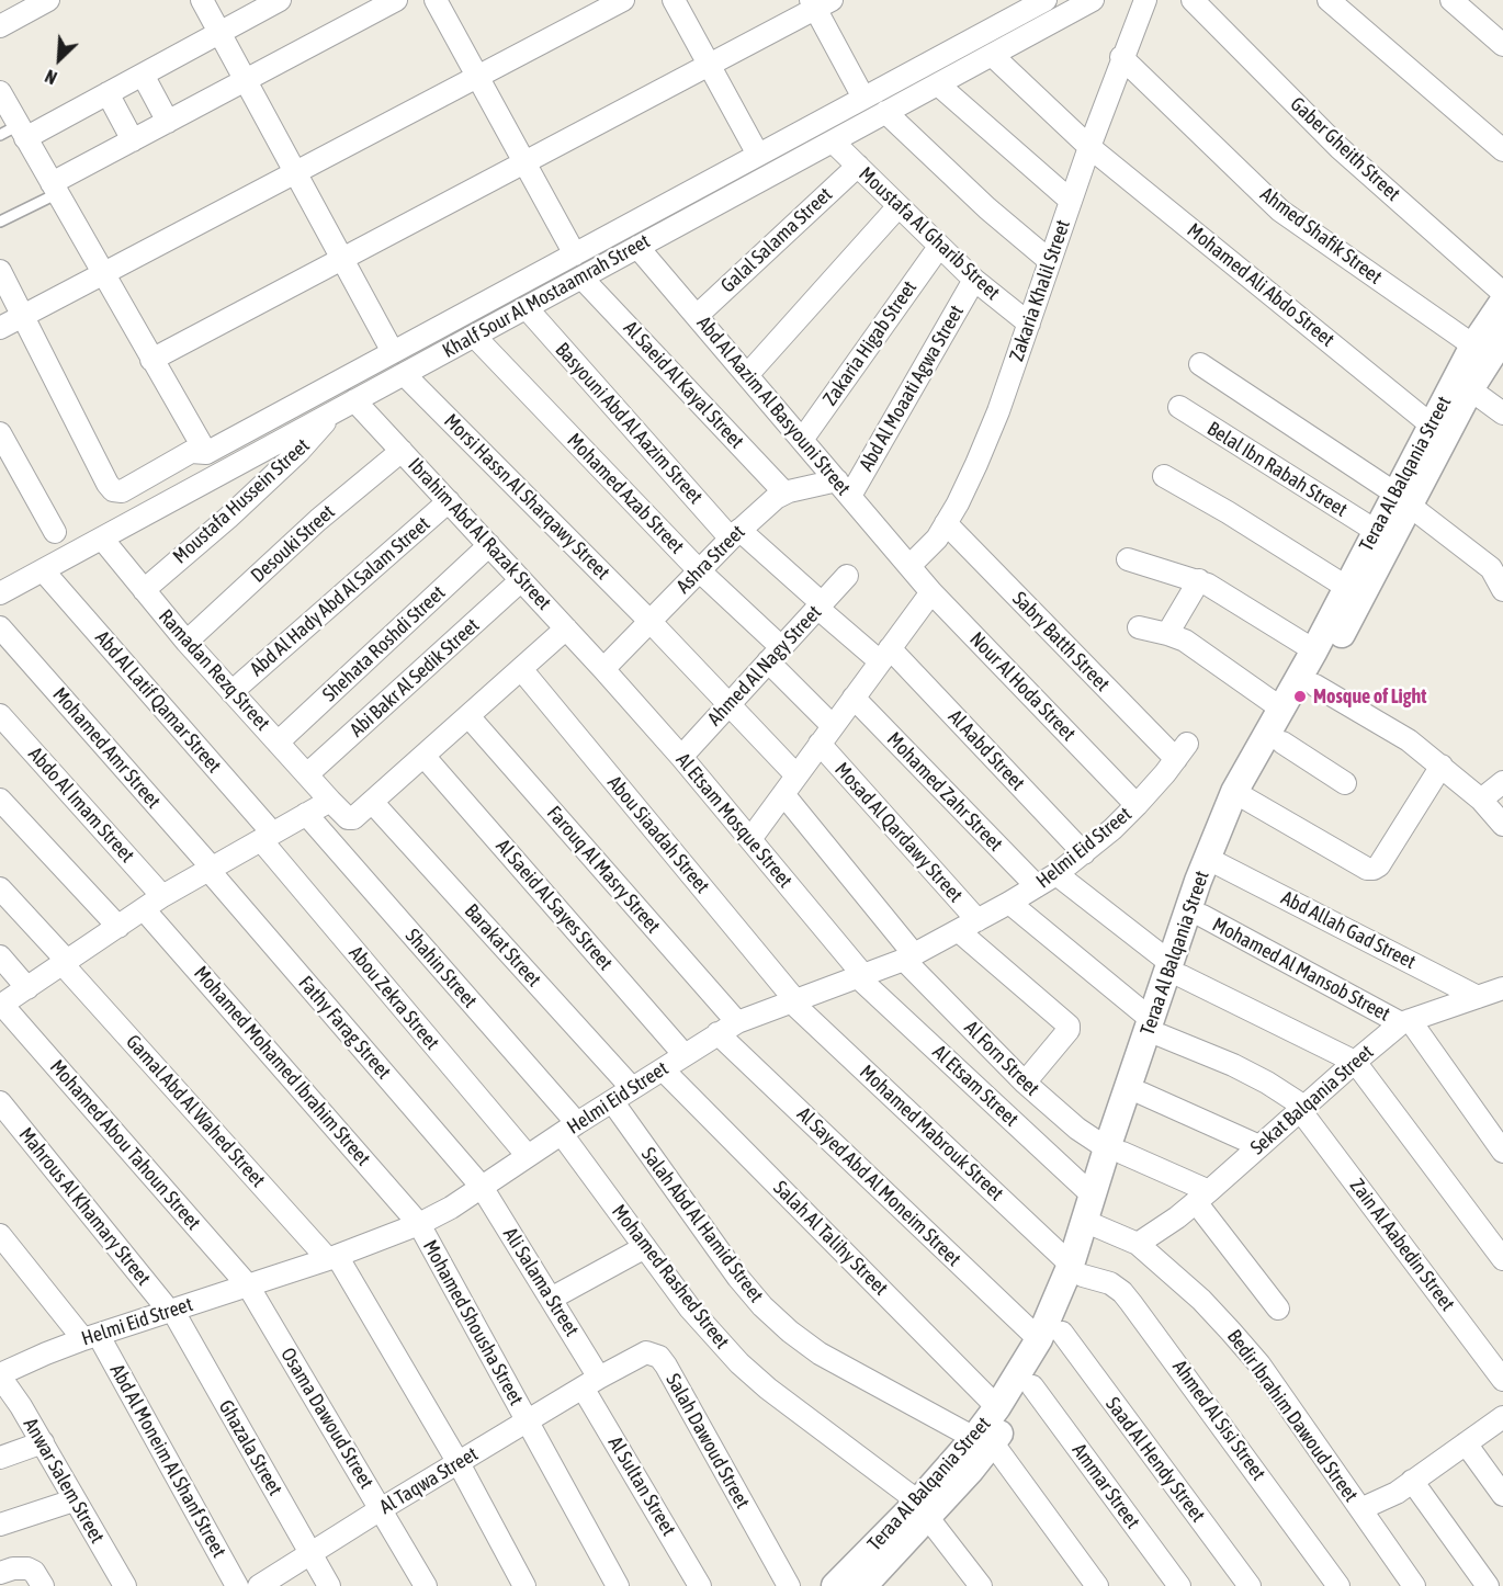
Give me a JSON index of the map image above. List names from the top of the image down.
{
  "streets": {
    "street": [
      "Gaber Gheith Street",
      "Moustafa Al Gharib Street",
      "Ahmed Shafik Street",
      "Galal Salama Street",
      "Mohamed Ali Abdo Street",
      "Zakaria Khalil Street",
      "Khalf Sour Al Mostaamrah Street",
      "Zakaria Higab Street",
      "Al Saeid Al Kayal Street",
      "Abd Al Moaati Agwa Street",
      "Abd Al Aazim Al Basyouni Street",
      "Basyouni Abd Al Aazim Street",
      "Belal Ibn Rabah Street",
      "Teraa Al Balqania Street",
      "Mohamed Azab Street",
      "Morsi Hassn Al Sharqawy Street",
      "Moustafa Hussein Street",
      "Ibrahim Abd Al Razak Street",
      "Desouki Street",
      "Ashra Street",
      "Abd Al Hady Abd Al Salam Street",
      "Sabry Batth Street",
      "Shehata Roshdi Street",
      "Ahmed Al Nagy Street",
      "Ramadan Rezq Street",
      "Abi Bakr Al Sedik Street",
      "Nour Al Hoda Street",
      "Abd Al Latif Qamar Street",
      "Mohamed Amr Street",
      "Al Aabd Street",
      "Mohamed Zahr Street",
      "Abdo Al Imam Street",
      "Al Etsam Mosque Street",
      "Mosad Al Qardawy Street",
      "Abou Siaadah Street",
      "Helmi Eid Street",
      "Farouq Al Masry Street",
      "Al Saeid Al Sayes Street",
      "Abd Allah Gad Street",
      "Barakat Street",
      "Shahin Street",
      "Mohamed Al Mansob Street",
      "Abou Zekra Street",
      "Fathy Farag Street",
      "Al Forn Street",
      "Mohamed Mohamed Ibrahim Street",
      "Al Etsam Street",
      "Sekat Balqania Street",
      "Gamal Abd Al Wahed Street",
      "Mohamed Mabrouk Street",
      "Mohamed Abou Tahoun Street",
      "Al Sayed Abd Al Moneim Street",
      "Mahrous Al Khamary Street",
      "Salah Abd Al Hamid Street",
      "Salah Al Talihy Street",
      "Zain Al Aabedin Street",
      "Mohamed Rashed Street",
      "Ali Salama Street",
      "Mohamed Shousha Street",
      "Bedir Ibrahim Dawoud Street",
      "Osama Dawoud Street",
      "Ahmed Al Sisi Street",
      "Salah Dawoud Street",
      "Ghazala Street",
      "Saad Al Hendy Street",
      "Abd Al Moneim Al Shanf Street",
      "Anwar Salem Street",
      "Al Taqwa Street",
      "Al Sultan Street",
      "Ammar Street"
    ]
  },
  "crossings": [
    ["Moustafa Al Gharib Street", "Galal Salama Street"],
    ["Moustafa Al Gharib Street", "Zakaria Khalil Street"],
    ["Moustafa Al Gharib Street", "Khalf Sour Al Mostaamrah Street"],
    ["Moustafa Al Gharib Street", "Zakaria Higab Street"],
    ["Moustafa Al Gharib Street", "Abd Al Moaati Agwa Street"],
    ["Ahmed Shafik Street", "Zakaria Khalil Street"],
    ["Ahmed Shafik Street", "Teraa Al Balqania Street"],
    ["Galal Salama Street", "Abd Al Aazim Al Basyouni Street"],
    ["Mohamed Ali Abdo Street", "Zakaria Khalil Street"],
    ["Mohamed Ali Abdo Street", "Khalf Sour Al Mostaamrah Street"],
    ["Mohamed Ali Abdo Street", "Teraa Al Balqania Street"],
    ["Zakaria Khalil Street", "Abd Al Aazim Al Basyouni Street"],
    ["Zakaria Khalil Street", "Sabry Batth Street"],
    ["Zakaria Khalil Street", "Nour Al Hoda Street"],
    ["Khalf Sour Al Mostaamrah Street", "Al Saeid Al Kayal Street"],
    ["Khalf Sour Al Mostaamrah Street", "Abd Al Aazim Al Basyouni Street"],
    ["Khalf Sour Al Mostaamrah Street", "Basyouni Abd Al Aazim Street"],
    ["Khalf Sour Al Mostaamrah Street", "Mohamed Azab Street"],
    ["Khalf Sour Al Mostaamrah Street", "Morsi Hassn Al Sharqawy Street"],
    ["Khalf Sour Al Mostaamrah Street", "Moustafa Hussein Street"],
    ["Khalf Sour Al Mostaamrah Street", "Ibrahim Abd Al Razak Street"],
    ["Khalf Sour Al Mostaamrah Street", "Ramadan Rezq Street"],
    ["Khalf Sour Al Mostaamrah Street", "Abd Al Latif Qamar Street"],
    ["Zakaria Higab Street", "Abd Al Aazim Al Basyouni Street"],
    ["Al Saeid Al Kayal Street", "Ashra Street"],
    ["Abd Al Moaati Agwa Street", "Abd Al Aazim Al Basyouni Street"],
    ["Abd Al Moaati Agwa Street", "Ashra Street"],
    ["Abd Al Aazim Al Basyouni Street", "Ashra Street"],
    ["Abd Al Aazim Al Basyouni Street", "Nour Al Hoda Street"],
    ["Basyouni Abd Al Aazim Street", "Ashra Street"],
    ["Basyouni Abd Al Aazim Street", "Ahmed Al Nagy Street"],
    ["Basyouni Abd Al Aazim Street", "Al Aabd Street"],
    ["Belal Ibn Rabah Street", "Teraa Al Balqania Street"],
    ["Teraa Al Balqania Street", "Abd Allah Gad Street"],
    ["Teraa Al Balqania Street", "Mohamed Al Mansob Street"],
    ["Teraa Al Balqania Street", "Al Forn Street"],
    ["Teraa Al Balqania Street", "Al Etsam Street"],
    ["Teraa Al Balqania Street", "Mohamed Mabrouk Street"],
    ["Teraa Al Balqania Street", "Al Sayed Abd Al Moneim Street"],
    ["Teraa Al Balqania Street", "Salah Abd Al Hamid Street"],
    ["Teraa Al Balqania Street", "Salah Al Talihy Street"],
    ["Teraa Al Balqania Street", "Mohamed Rashed Street"],
    ["Teraa Al Balqania Street", "Bedir Ibrahim Dawoud Street"],
    ["Teraa Al Balqania Street", "Ahmed Al Sisi Street"],
    ["Teraa Al Balqania Street", "Saad Al Hendy Street"],
    ["Teraa Al Balqania Street", "Ammar Street"],
    ["Mohamed Azab Street", "Ashra Street"],
    ["Mohamed Azab Street", "Ahmed Al Nagy Street"],
    ["Morsi Hassn Al Sharqawy Street", "Ashra Street"],
    ["Morsi Hassn Al Sharqawy Street", "Ahmed Al Nagy Street"],
    ["Moustafa Hussein Street", "Ibrahim Abd Al Razak Street"],
    ["Moustafa Hussein Street", "Ramadan Rezq Street"],
    ["Ibrahim Abd Al Razak Street", "Desouki Street"],
    ["Ibrahim Abd Al Razak Street", "Ashra Street"],
    ["Ibrahim Abd Al Razak Street", "Abd Al Hady Abd Al Salam Street"],
    ["Ibrahim Abd Al Razak Street", "Shehata Roshdi Street"],
    ["Ibrahim Abd Al Razak Street", "Abi Bakr Al Sedik Street"],
    ["Ibrahim Abd Al Razak Street", "Al Etsam Mosque Street"],
    ["Desouki Street", "Ramadan Rezq Street"],
    ["Ashra Street", "Al Etsam Mosque Street"],
    ["Abd Al Hady Abd Al Salam Street", "Ramadan Rezq Street"],
    ["Sabry Batth Street", "Helmi Eid Street"],
    ["Shehata Roshdi Street", "Ramadan Rezq Street"],
    ["Ahmed Al Nagy Street", "Al Aabd Street"],
    ["Ahmed Al Nagy Street", "Al Etsam Mosque Street"],
    ["Ramadan Rezq Street", "Abi Bakr Al Sedik Street"],
    ["Ramadan Rezq Street", "Barakat Street"],
    ["Nour Al Hoda Street", "Helmi Eid Street"],
    ["Abd Al Latif Qamar Street", "Abou Zekra Street"],
    ["Mohamed Amr Street", "Fathy Farag Street"],
    ["Al Aabd Street", "Helmi Eid Street"],
    ["Mohamed Zahr Street", "Helmi Eid Street"],
    ["Al Etsam Mosque Street", "Helmi Eid Street"],
    ["Al Etsam Mosque Street", "Al Etsam Street"],
    ["Mosad Al Qardawy Street", "Helmi Eid Street"],
    ["Mosad Al Qardawy Street", "Al Forn Street"],
    ["Abou Siaadah Street", "Helmi Eid Street"],
    ["Abou Siaadah Street", "Mohamed Mabrouk Street"],
    ["Helmi Eid Street", "Farouq Al Masry Street"],
    ["Helmi Eid Street", "Al Saeid Al Sayes Street"],
    ["Helmi Eid Street", "Barakat Street"],
    ["Helmi Eid Street", "Shahin Street"],
    ["Helmi Eid Street", "Abou Zekra Street"],
    ["Helmi Eid Street", "Fathy Farag Street"],
    ["Helmi Eid Street", "Al Forn Street"],
    ["Helmi Eid Street", "Mohamed Mohamed Ibrahim Street"],
    ["Helmi Eid Street", "Al Etsam Street"],
    ["Helmi Eid Street", "Gamal Abd Al Wahed Street"],
    ["Helmi Eid Street", "Mohamed Mabrouk Street"],
    ["Helmi Eid Street", "Mohamed Abou Tahoun Street"],
    ["Helmi Eid Street", "Al Sayed Abd Al Moneim Street"],
    ["Helmi Eid Street", "Mahrous Al Khamary Street"],
    ["Helmi Eid Street", "Salah Abd Al Hamid Street"],
    ["Helmi Eid Street", "Salah Al Talihy Street"],
    ["Helmi Eid Street", "Mohamed Rashed Street"],
    ["Helmi Eid Street", "Ali Salama Street"],
    ["Helmi Eid Street", "Mohamed Shousha Street"],
    ["Helmi Eid Street", "Osama Dawoud Street"],
    ["Helmi Eid Street", "Ghazala Street"],
    ["Helmi Eid Street", "Abd Al Moneim Al Shanf Street"],
    ["Helmi Eid Street", "Anwar Salem Street"],
    ["Abd Allah Gad Street", "Sekat Balqania Street"],
    ["Shahin Street", "Mohamed Rashed Street"],
    ["Mohamed Al Mansob Street", "Sekat Balqania Street"],
    ["Fathy Farag Street", "Ali Salama Street"],
    ["Al Forn Street", "Sekat Balqania Street"],
    ["Mohamed Mohamed Ibrahim Street", "Mohamed Shousha Street"],
    ["Sekat Balqania Street", "Zain Al Aabedin Street"],
    ["Sekat Balqania Street", "Bedir Ibrahim Dawoud Street"],
    ["Gamal Abd Al Wahed Street", "Al Taqwa Street"],
    ["Mohamed Mabrouk Street", "Ahmed Al Sisi Street"],
    ["Mohamed Abou Tahoun Street", "Osama Dawoud Street"],
    ["Al Sayed Abd Al Moneim Street", "Saad Al Hendy Street"],
    ["Mahrous Al Khamary Street", "Ghazala Street"],
    ["Ali Salama Street", "Salah Dawoud Street"],
    ["Ali Salama Street", "Al Taqwa Street"],
    ["Ali Salama Street", "Al Sultan Street"],
    ["Mohamed Shousha Street", "Al Taqwa Street"],
    ["Osama Dawoud Street", "Al Taqwa Street"],
    ["Salah Dawoud Street", "Al Taqwa Street"],
    ["Salah Dawoud Street", "Al Sultan Street"],
    ["Ghazala Street", "Al Taqwa Street"],
    ["Al Taqwa Street", "Al Sultan Street"]
  ],
  "places": ["Mosque of Light"],
  "north": "bottom left"
}
